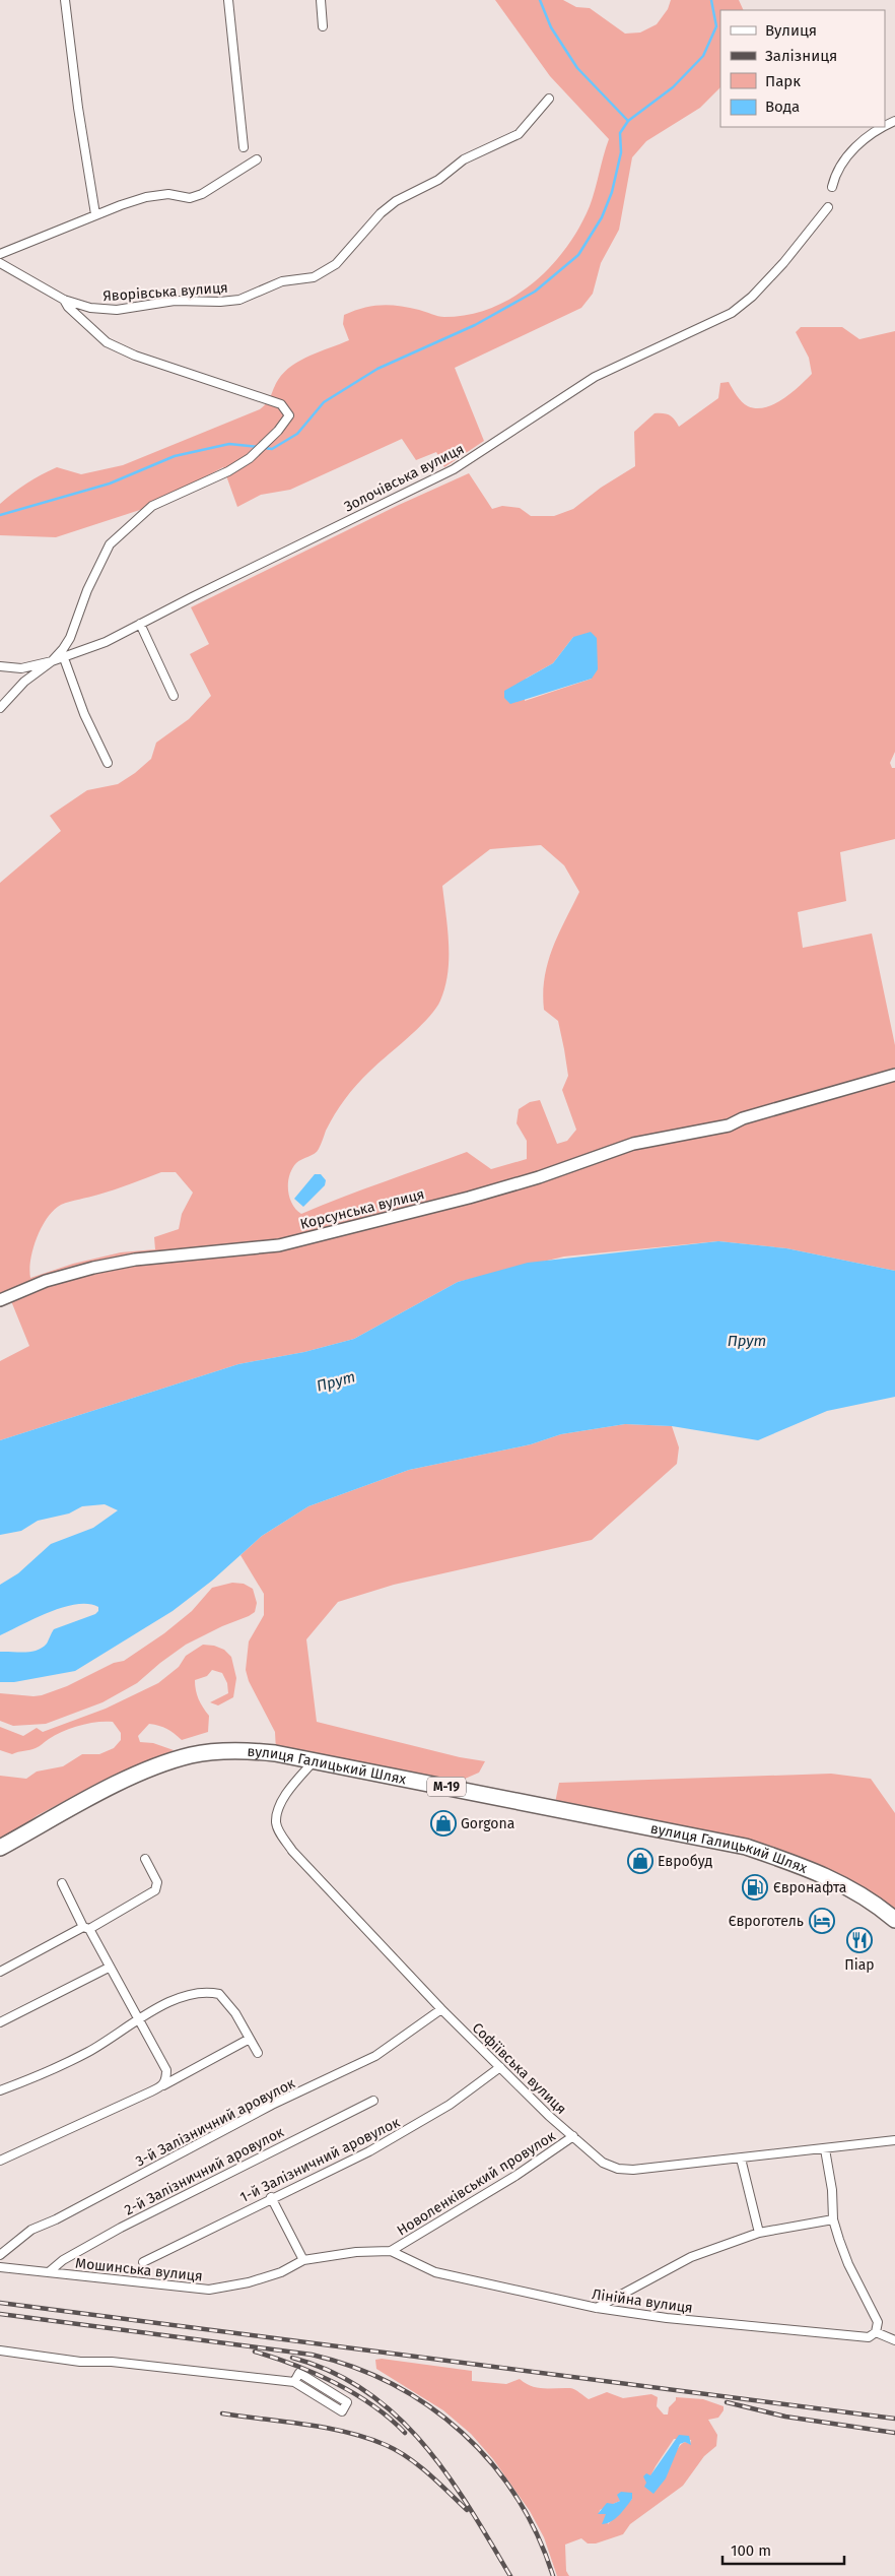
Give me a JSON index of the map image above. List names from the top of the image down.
{
  "streets": {
    "highway": ["вулиця Галицький Шлях", "М-19"],
    "main road": ["Корсунська вулиця"],
    "street": [
      "Яворівська вулиця",
      "Золочівська вулиця",
      "Софіївська вулиця",
      "3-й Залізничний аровулок",
      "1-й Залізничний аровулок",
      "2-й Залізничний аровулок",
      "Новоленківський провулок",
      "Мошинська вулиця",
      "Лінійна вулиця"
    ]
  },
  "crossings": [
    ["вулиця Галицький Шлях", "Софіївська вулиця"],
    ["Софіївська вулиця", "3-й Залізничний аровулок"],
    ["Софіївська вулиця", "1-й Залізничний аровулок"],
    ["Софіївська вулиця", "Новоленківський провулок"],
    ["2-й Залізничний аровулок", "Мошинська вулиця"],
    ["Новоленківський провулок", "Мошинська вулиця"],
    ["Новоленківський провулок", "Лінійна вулиця"],
    ["Мошинська вулиця", "Лінійна вулиця"]
  ],
  "water": ["Прут"],
  "places": {
    "shop": ["Gorgona", "Евробуд"],
    "fuel station": ["Євронафта"],
    "hotel": ["Євроготель"],
    "restaurant": ["Піар"]
  },
  "legend": [
    "Вулиця",
    "Залізниця",
    "Парк",
    "Вода"
  ],
  "scale_bar": "100 m"
}
